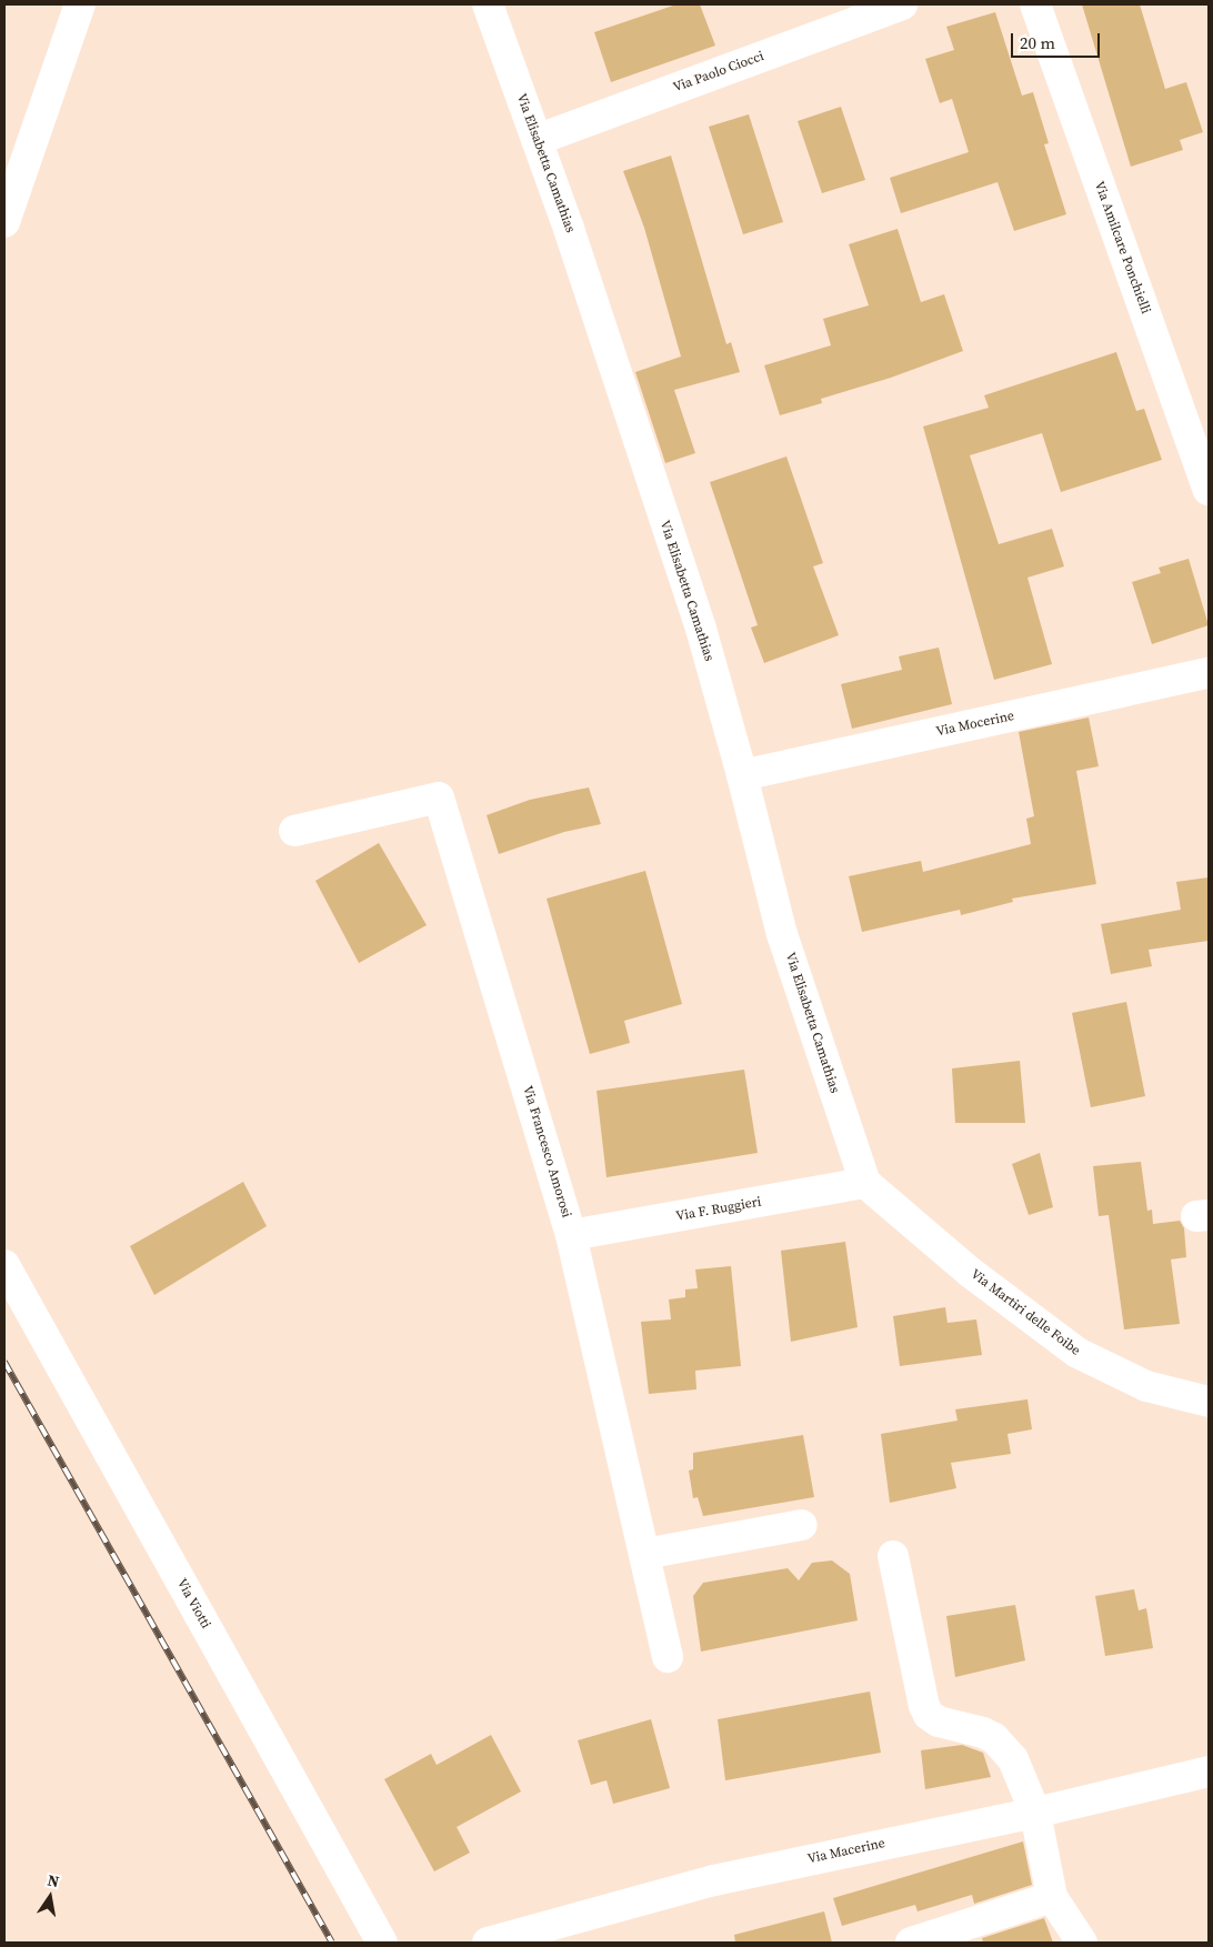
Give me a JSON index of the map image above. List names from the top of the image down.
{
  "streets": {
    "street": [
      "Via Paolo Ciocci",
      "Via Elisabetta Camathias",
      "Via Amilcare Ponchielli",
      "Via Mocerine",
      "Via Francesco Amorosi",
      "Via F. Ruggieri",
      "Via Martiri delle Foibe",
      "Via Viotti",
      "Via Macerine"
    ]
  },
  "crossings": [
    ["Via Paolo Ciocci", "Via Elisabetta Camathias"],
    ["Via Elisabetta Camathias", "Via Mocerine"],
    ["Via Elisabetta Camathias", "Via F. Ruggieri"],
    ["Via Elisabetta Camathias", "Via Martiri delle Foibe"],
    ["Via Francesco Amorosi", "Via F. Ruggieri"],
    ["Via F. Ruggieri", "Via Martiri delle Foibe"]
  ],
  "scale_bar": "20 m",
  "north": "top"
}
